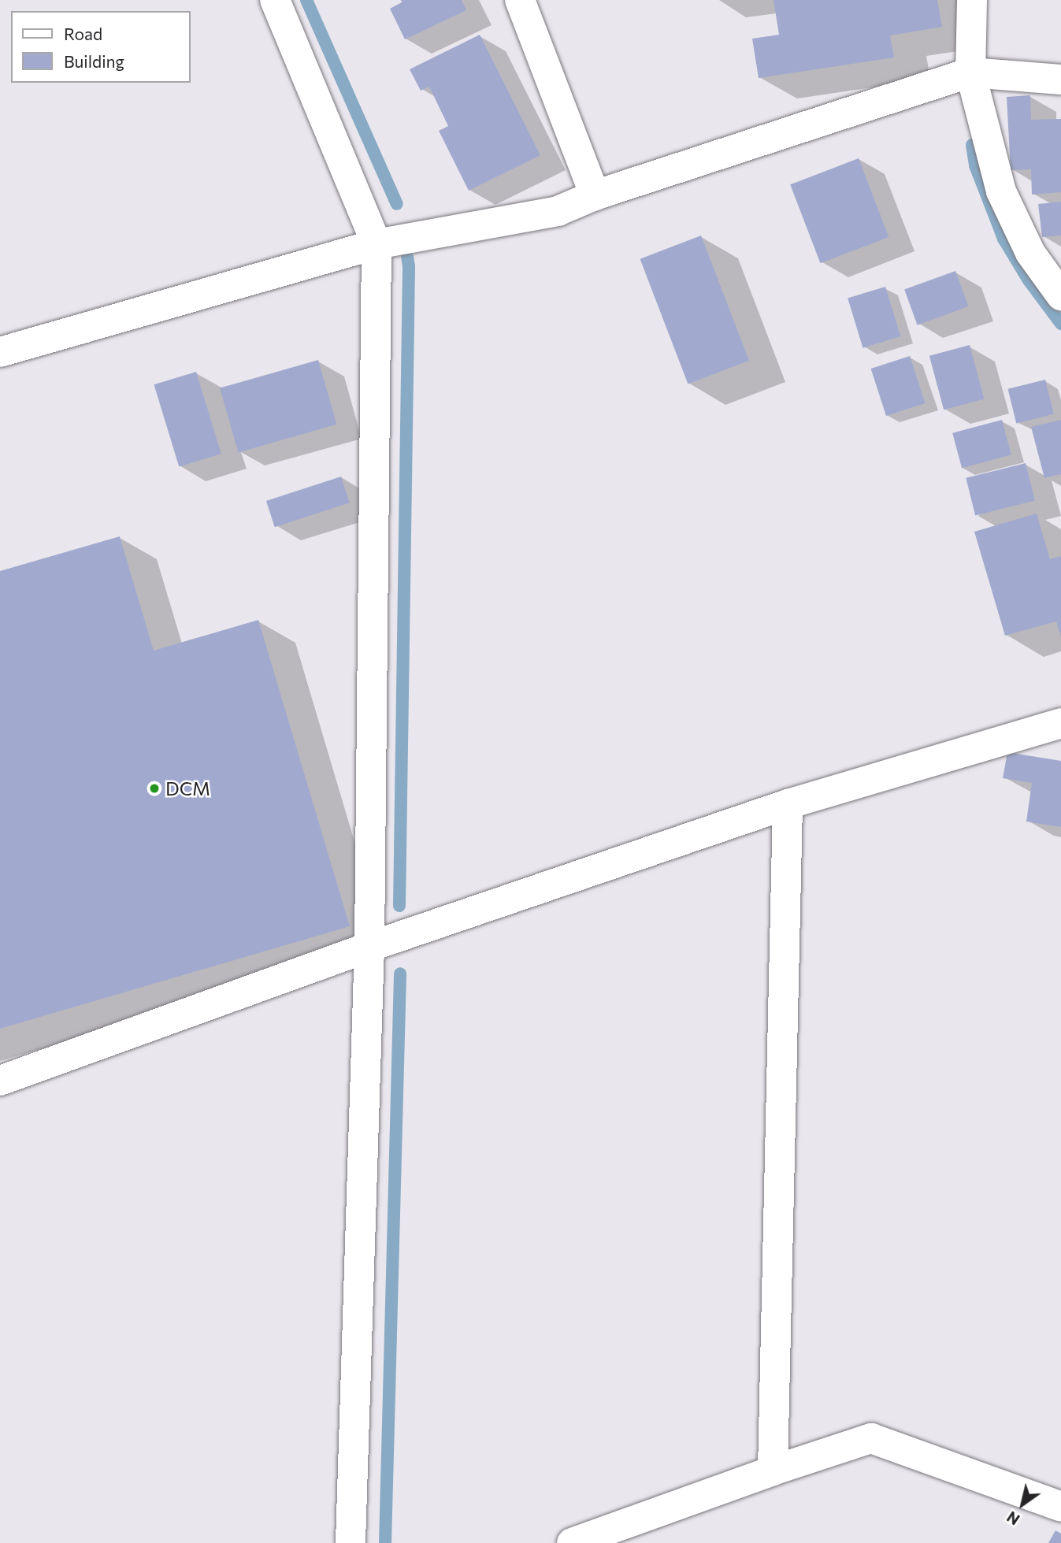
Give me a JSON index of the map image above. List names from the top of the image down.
{
  "places": ["DCM"],
  "legend": ["Road", "Building"],
  "north": "bottom left"
}
